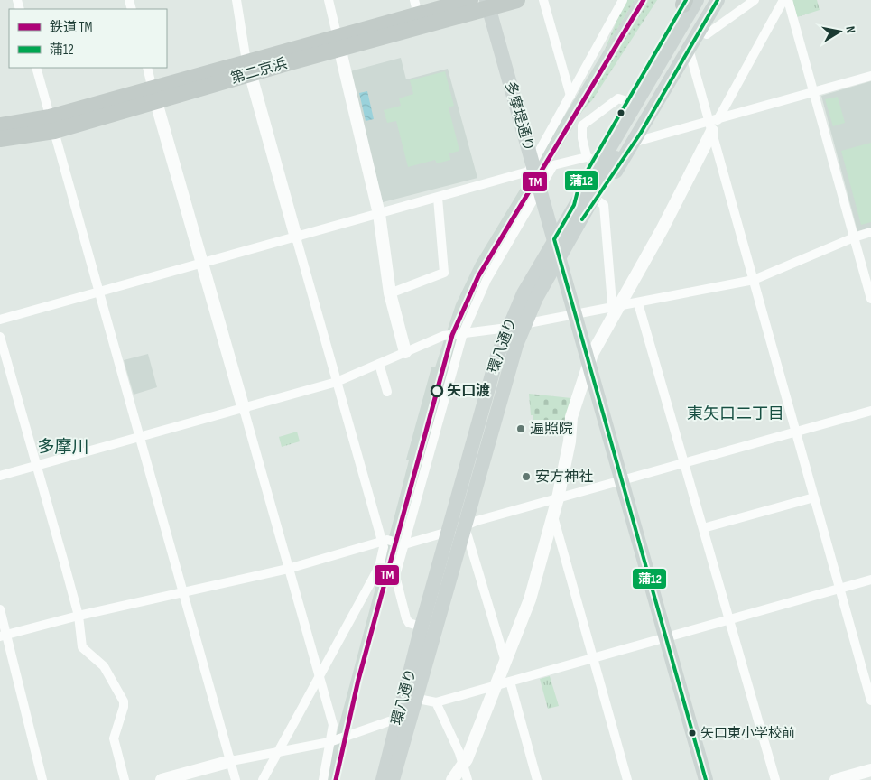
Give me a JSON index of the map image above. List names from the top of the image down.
{
  "streets": {
    "highway": ["第二京浜"],
    "main road": ["多摩堤通り", "環八通り"]
  },
  "crossings": [
    ["第二京浜", "多摩堤通り"],
    ["多摩堤通り", "環八通り"]
  ],
  "districts": ["東矢口二丁目", "多摩川"],
  "places": [
    "矢口渡",
    "遍照院",
    "安方神社",
    "矢口東小学校前"
  ],
  "lines": ["rail line TM", "transit line 蒲12"],
  "legend": ["鉄道 TM", "蒲12"],
  "north": "right"
}
